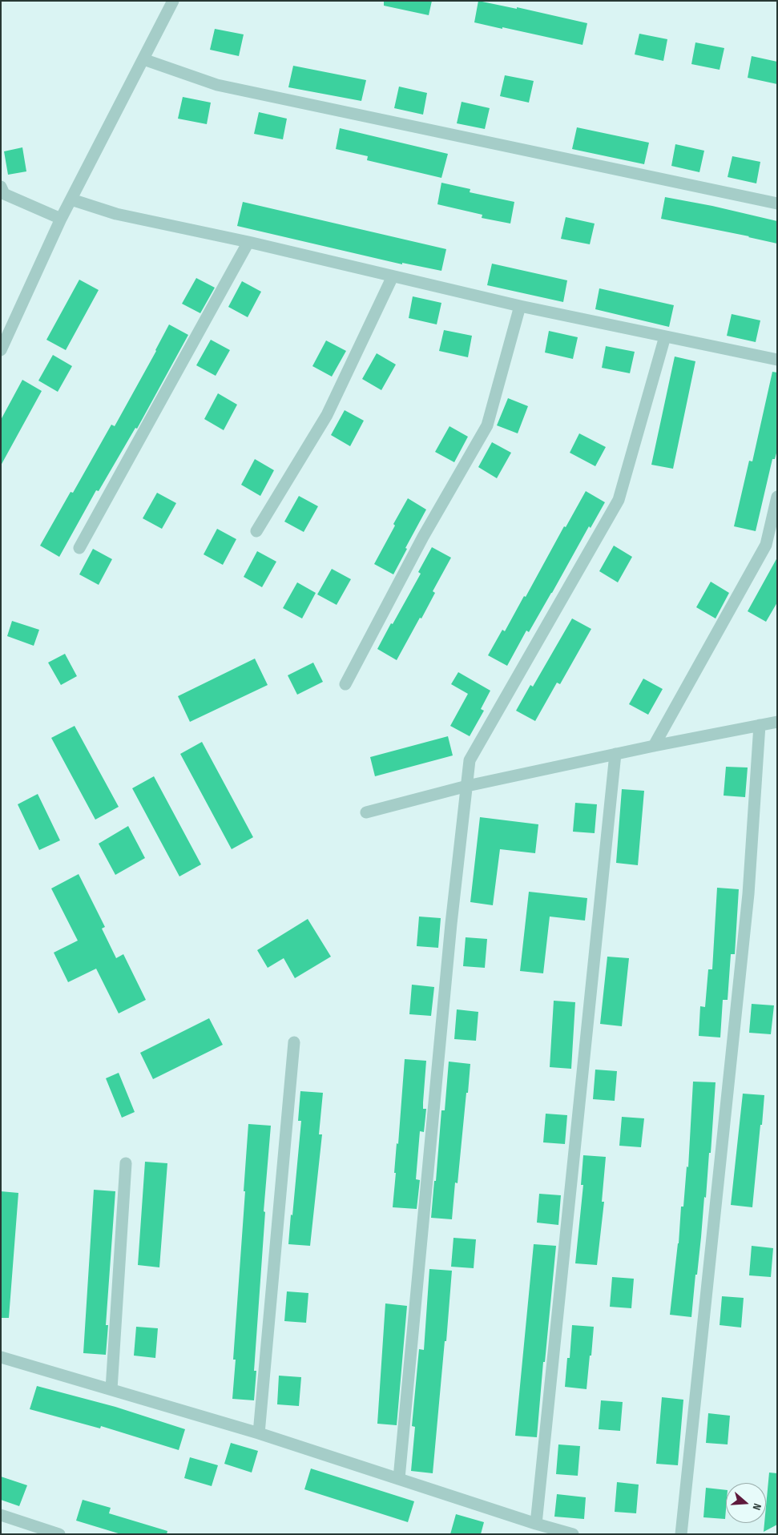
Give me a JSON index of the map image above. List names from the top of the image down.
{
  "north": "right"
}
